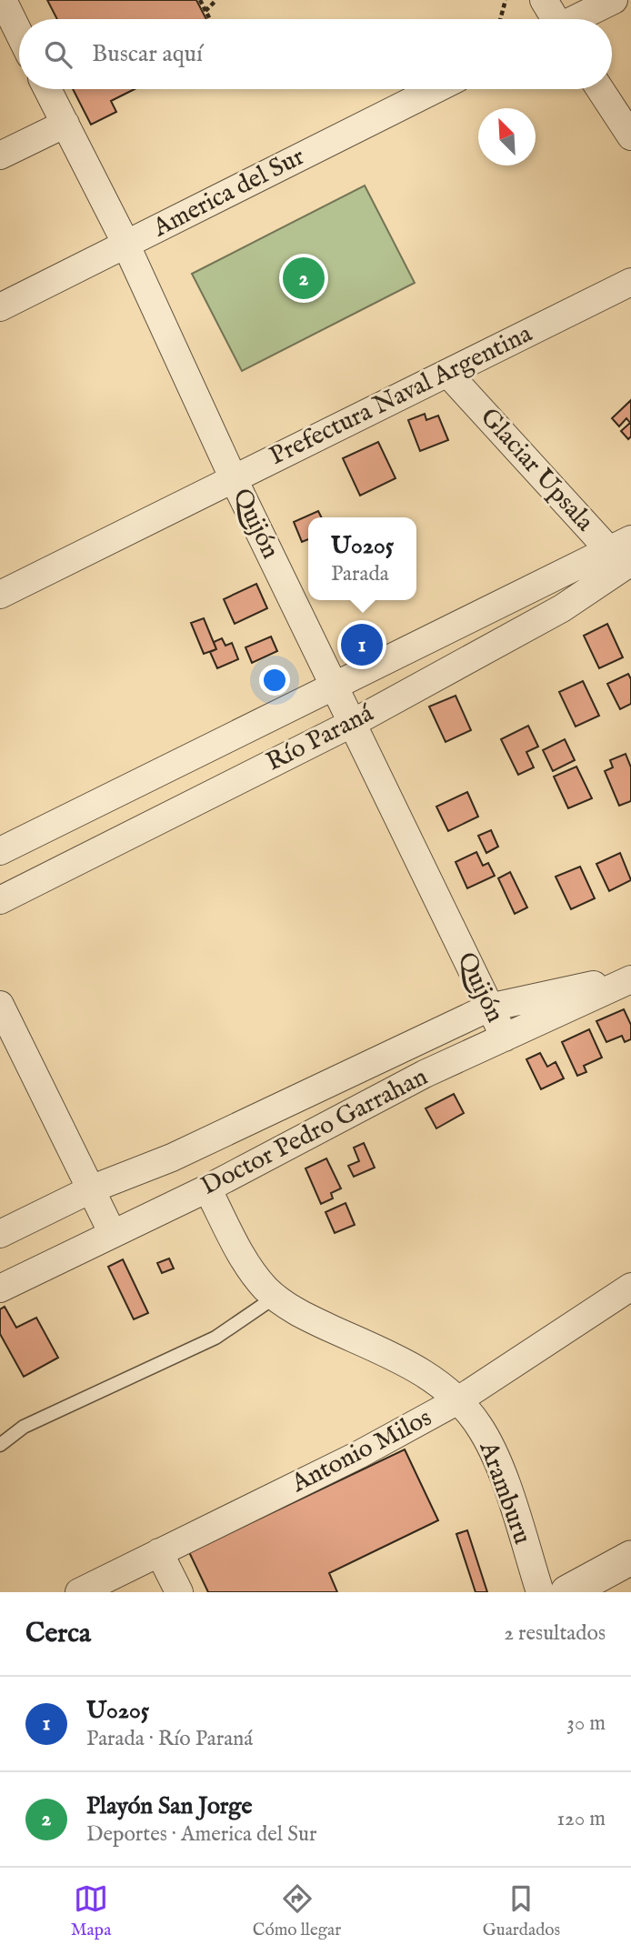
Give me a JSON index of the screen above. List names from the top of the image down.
{
  "streets": {
    "street": [
      "America del Sur",
      "Prefectura Naval Argentina",
      "Glaciar Upsala",
      "Quijón",
      "Río Paraná",
      "Doctor Pedro Garrahan",
      "Antonio Milos",
      "Aramburu"
    ]
  },
  "crossings": [
    ["America del Sur", "Quijón"],
    ["Prefectura Naval Argentina", "Glaciar Upsala"],
    ["Prefectura Naval Argentina", "Quijón"],
    ["Glaciar Upsala", "Río Paraná"],
    ["Quijón", "Río Paraná"],
    ["Quijón", "Doctor Pedro Garrahan"],
    ["Doctor Pedro Garrahan", "Aramburu"],
    ["Antonio Milos", "Aramburu"]
  ],
  "north": "top left",
  "page": {
    "search": "Buscar aquí",
    "pins": ["2", "1"],
    "popup": ["U0205", "Parada"],
    "heading": ["Cerca", "2 resultados"],
    "list": [
      {
        "mark": "1",
        "name": "U0205",
        "note": "Parada · Río Paraná",
        "value": "30 m"
      },
      {
        "mark": "2",
        "name": "Playón San Jorge",
        "note": "Deportes · America del Sur",
        "value": "120 m"
      }
    ],
    "nav": ["Mapa", "Cómo llegar", "Guardados"]
  }
}
